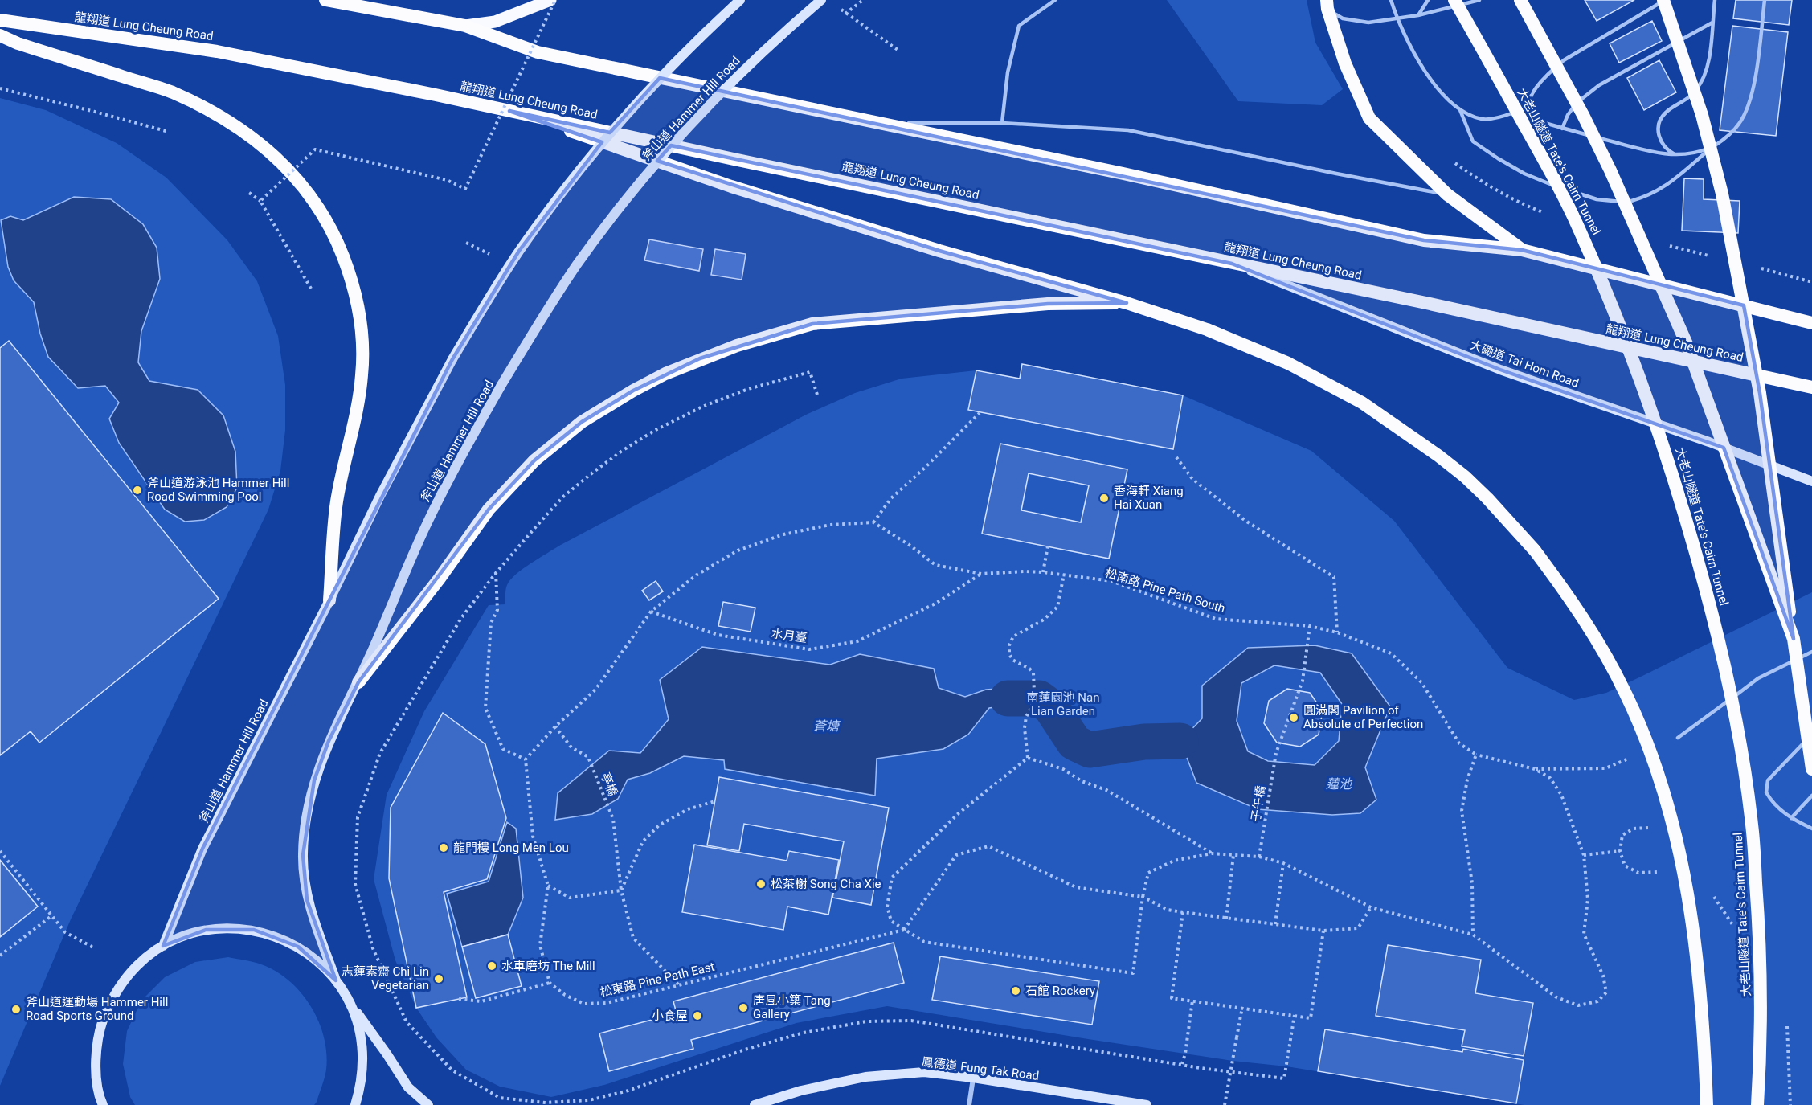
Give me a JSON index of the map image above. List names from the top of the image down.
{
  "streets": {
    "highway": ["龍翔道 Lung Cheung Road", "大老山隧道 Tate's Cairn Tunnel"],
    "main road": ["斧山道 Hammer Hill Road", "大磡道 Tai Hom Road", "鳳德道 Fung Tak Road"],
    "path": [
      "松南路 Pine Path South",
      "水月臺",
      "亭橋",
      "子午橋",
      "松東路 Pine Path East"
    ]
  },
  "crossings": [
    ["龍翔道 Lung Cheung Road", "大磡道 Tai Hom Road"],
    ["松南路 Pine Path South", "水月臺"],
    ["松南路 Pine Path South", "子午橋"],
    ["亭橋", "松東路 Pine Path East"]
  ],
  "water": ["蒼塘", "蓮池"],
  "parks": ["南蓮園池 Nan Lian Garden"],
  "places": [
    "斧山道游泳池 Hammer Hill Road Swimming Pool",
    "香海軒 Xiang Hai Xuan",
    "圓滿閣 Pavilion of Absolute of Perfection",
    "龍門樓 Long Men Lou",
    "松茶榭 Song Cha Xie",
    "水車磨坊 The Mill",
    "志蓮素齋 Chi Lin Vegetarian",
    "石館 Rockery",
    "唐風小築 Tang Gallery",
    "斧山道運動場 Hammer Hill Road Sports Ground",
    "小食屋"
  ]
}
